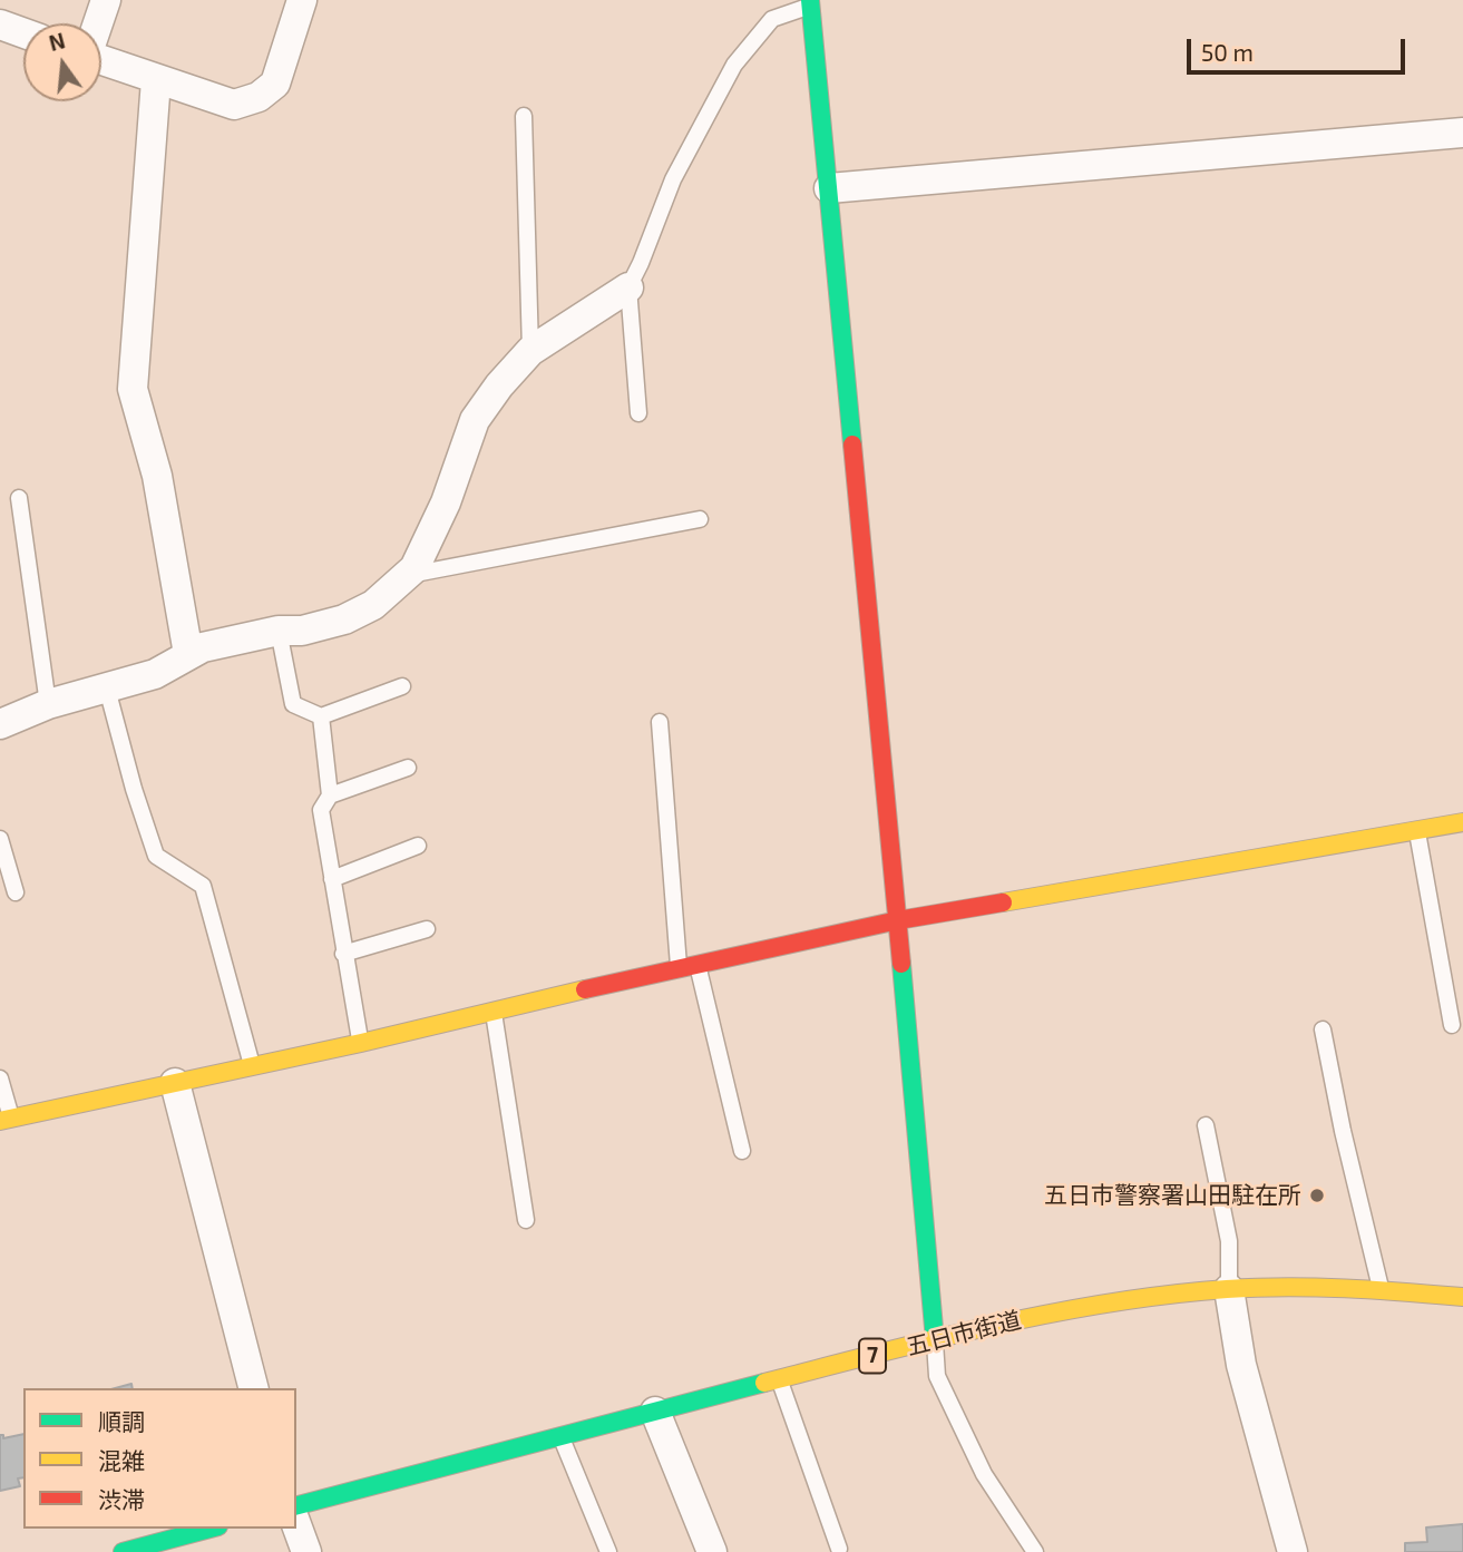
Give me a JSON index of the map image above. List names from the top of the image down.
{
  "streets": {
    "street": ["五日市街道", "7"]
  },
  "places": ["五日市警察署山田駐在所"],
  "legend": ["順調", "混雑", "渋滞"],
  "scale_bar": "50 m",
  "north": "top"
}
